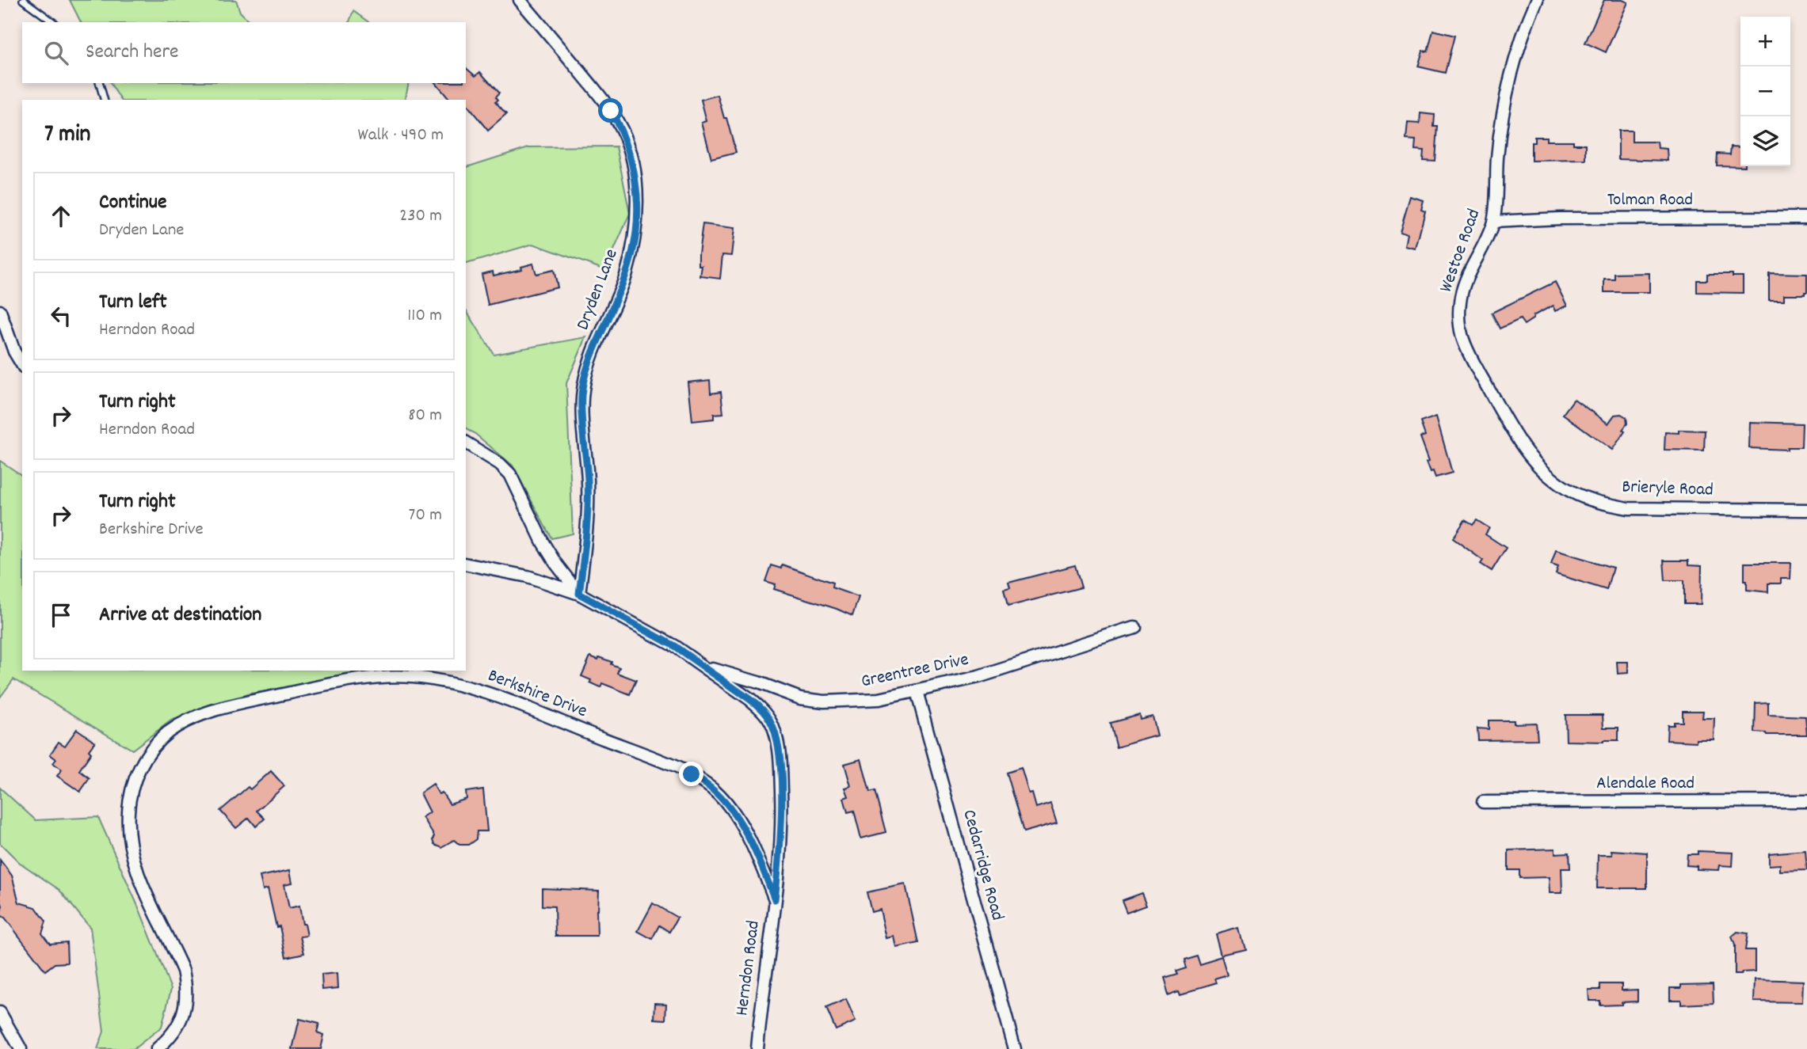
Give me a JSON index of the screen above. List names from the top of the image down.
{
  "streets": {
    "street": [
      "Tolman Road",
      "Westoe Road",
      "Dryden Lane",
      "Brieryle Road",
      "Greentree Drive",
      "Berkshire Drive",
      "Alendale Road",
      "Cedarridge Road",
      "Herndon Road"
    ]
  },
  "crossings": [
    ["Tolman Road", "Westoe Road"],
    ["Westoe Road", "Brieryle Road"],
    ["Dryden Lane", "Herndon Road"],
    ["Greentree Drive", "Cedarridge Road"],
    ["Greentree Drive", "Herndon Road"],
    ["Berkshire Drive", "Herndon Road"]
  ],
  "page": {
    "map_buttons": ["+", "−"],
    "search": "Search here",
    "heading": ["7 min", "Walk · 490 m"],
    "list": [
      ["Continue", "Dryden Lane", "230 m"],
      ["Turn left", "Herndon Road", "110 m"],
      ["Turn right", "Herndon Road", "80 m"],
      ["Turn right", "Berkshire Drive", "70 m"],
      "Arrive at destination"
    ]
  }
}
